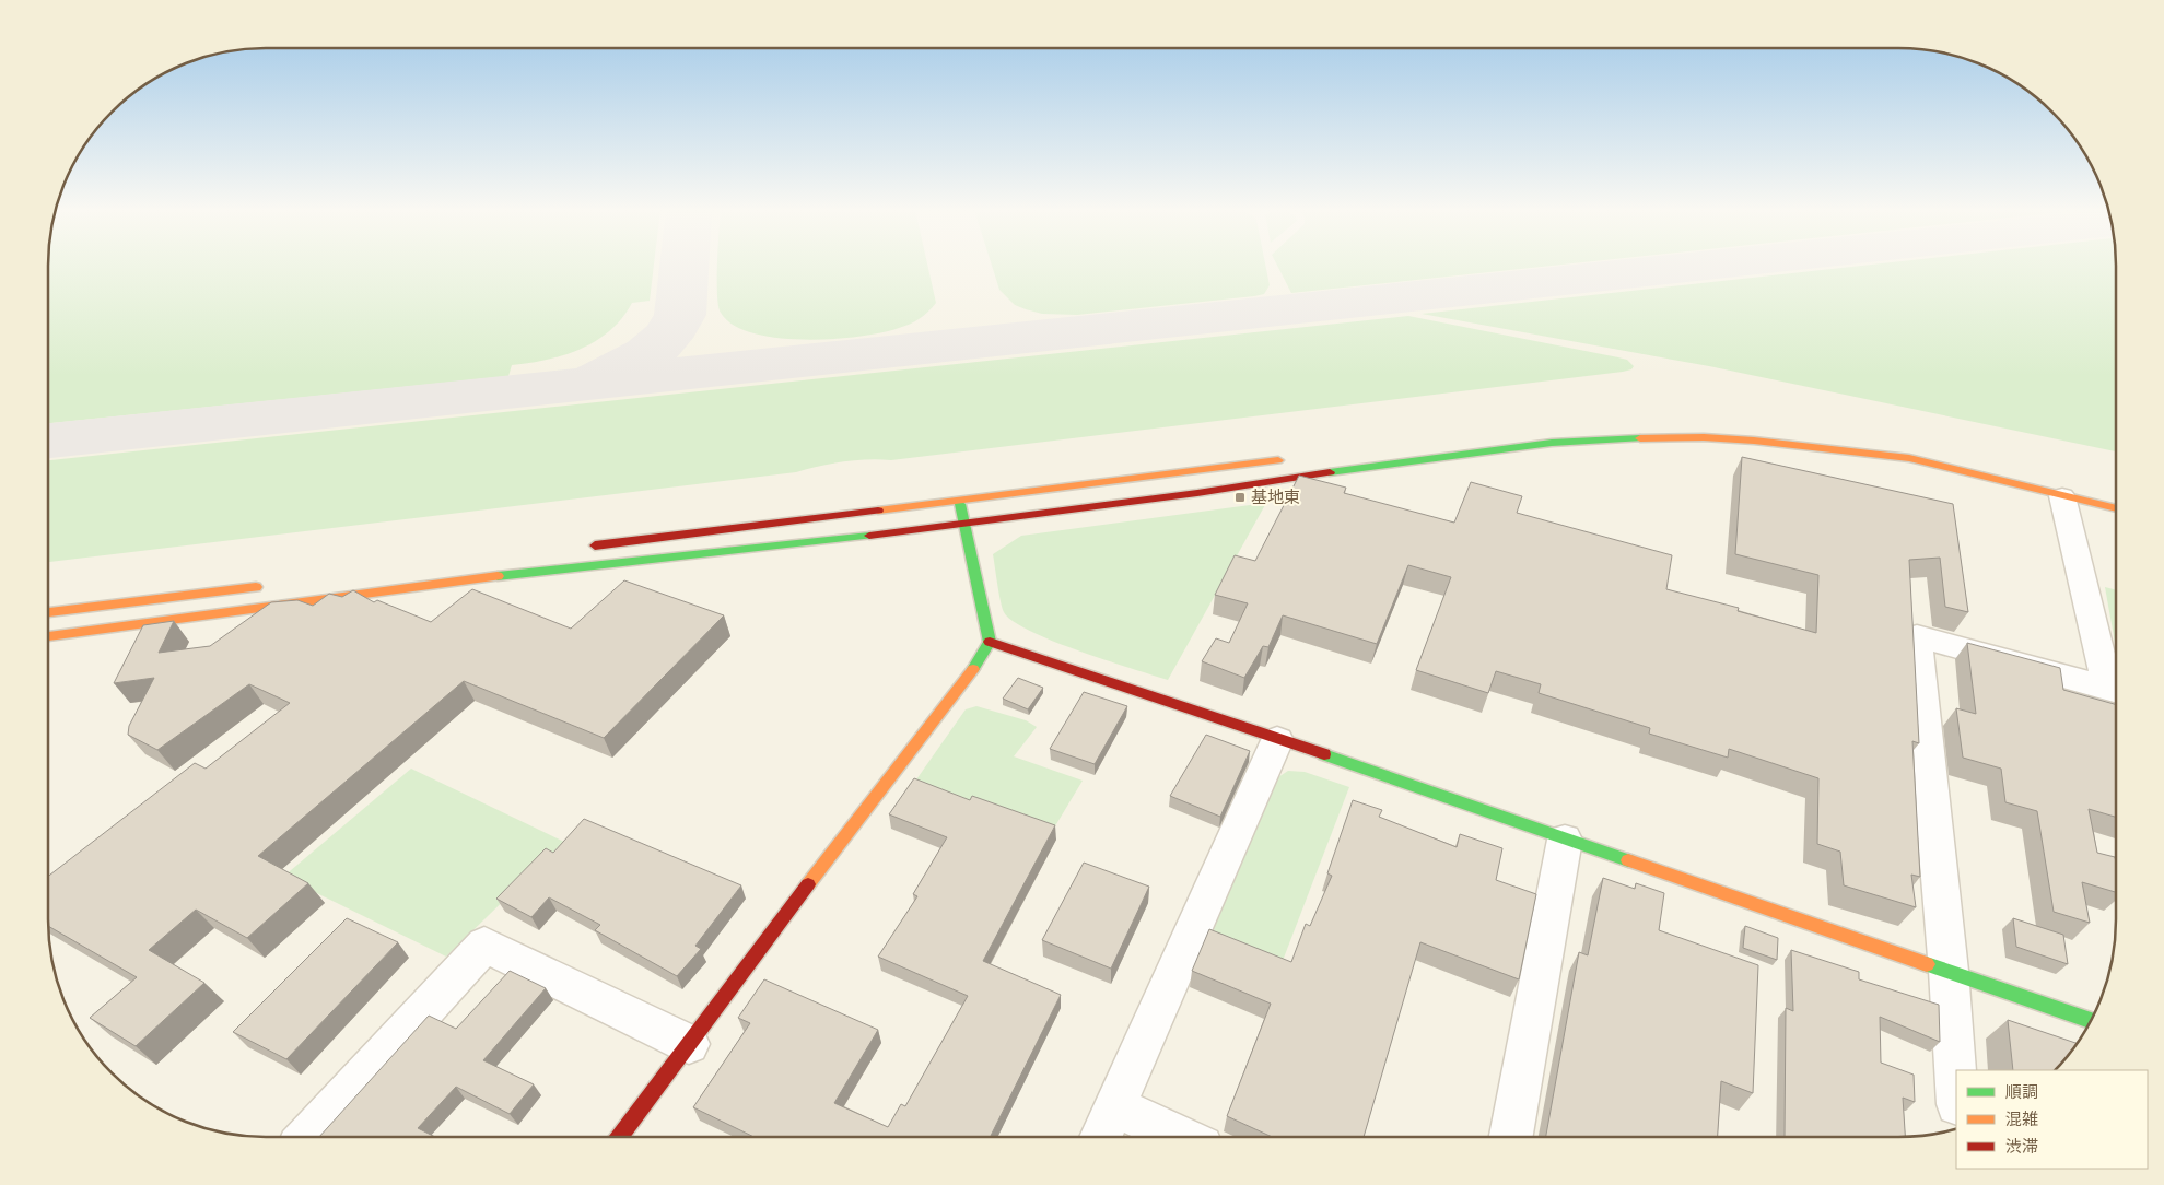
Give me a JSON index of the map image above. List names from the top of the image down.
{
  "places": {
    "transit": ["基地東"]
  },
  "legend": ["順調", "混雑", "渋滞"]
}
